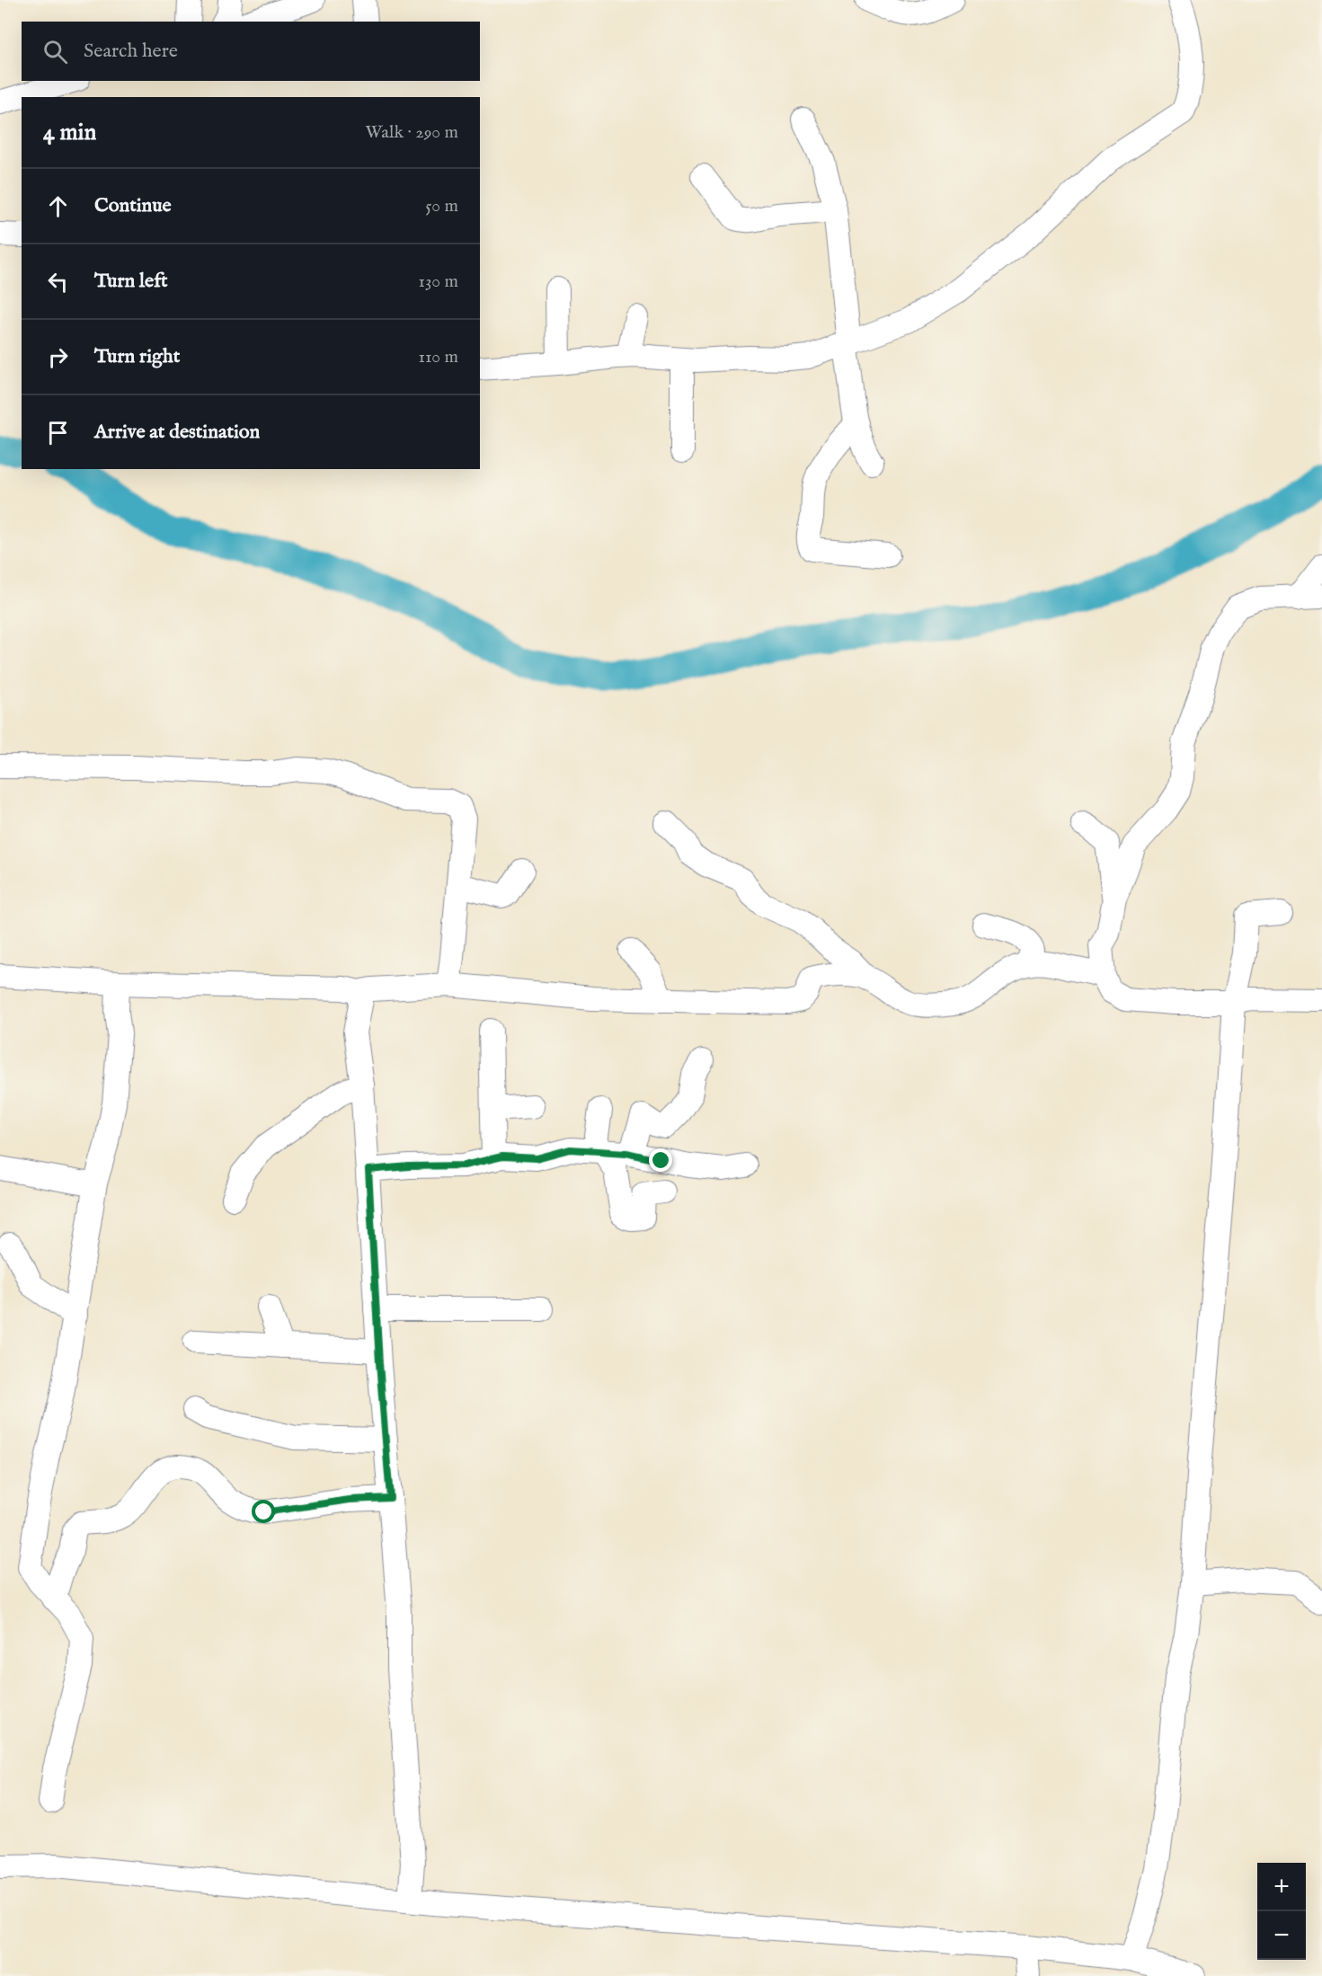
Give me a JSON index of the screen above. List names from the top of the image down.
{
  "page": {
    "search": "Search here",
    "heading": ["4 min", "Walk · 290 m"],
    "list": [
      ["Continue", "50 m"],
      ["Turn left", "130 m"],
      ["Turn right", "110 m"],
      "Arrive at destination"
    ],
    "map_buttons": ["+", "−"]
  }
}
